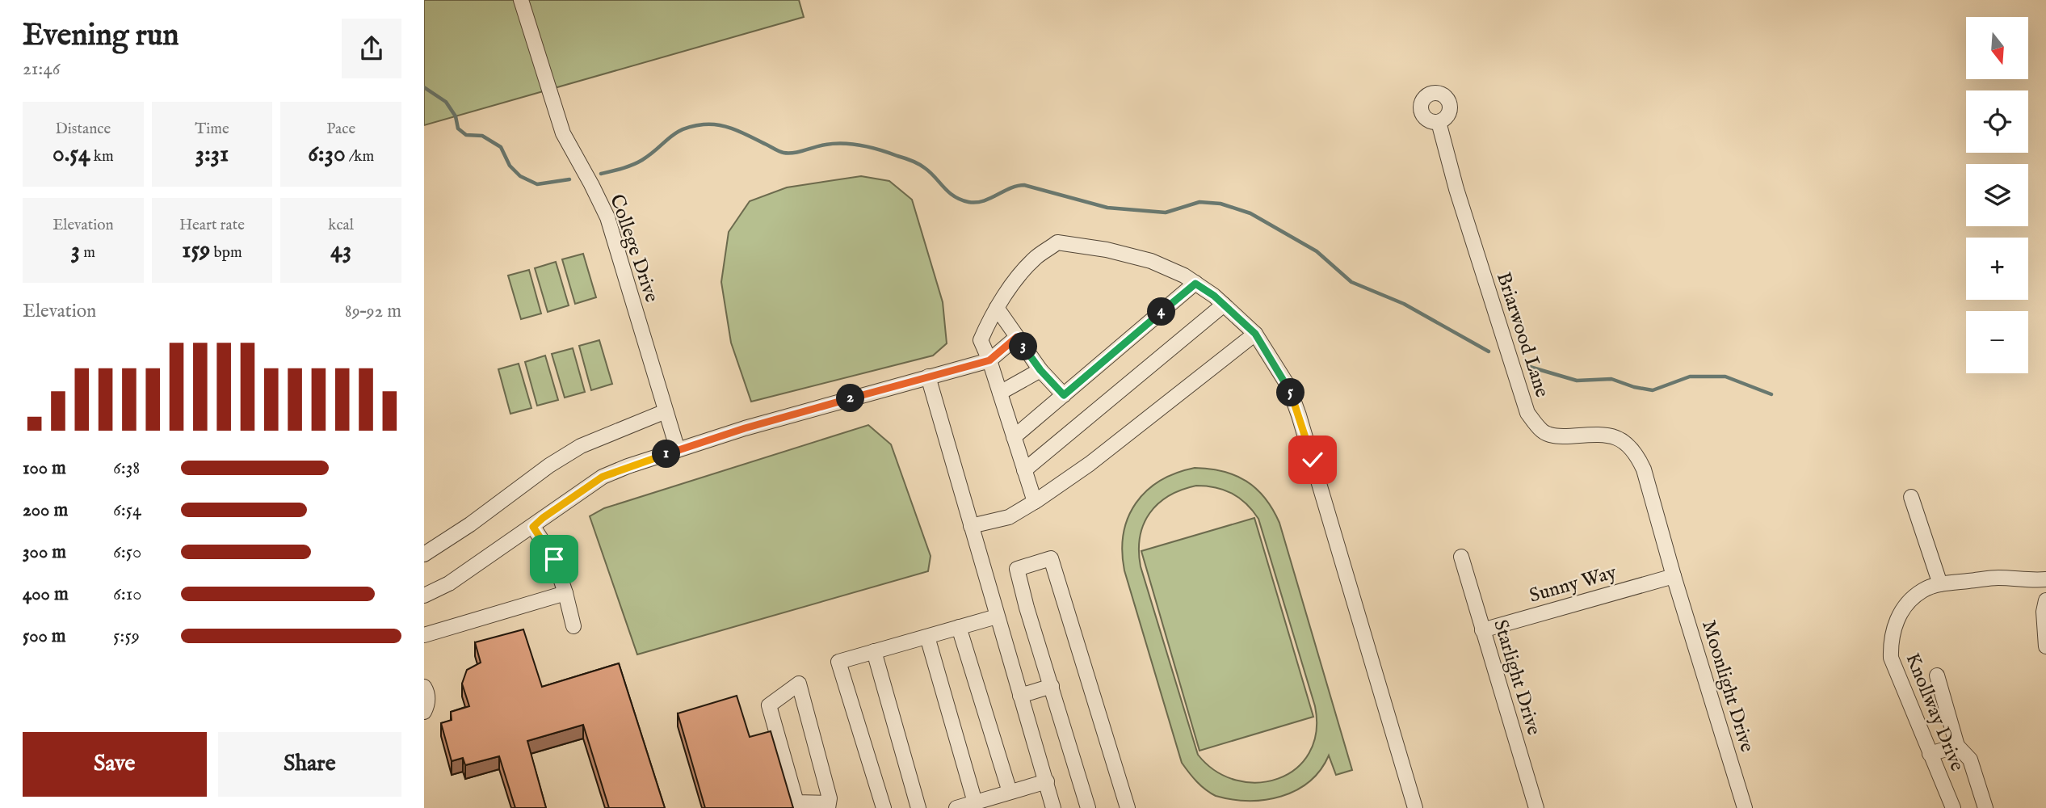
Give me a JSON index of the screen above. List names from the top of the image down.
{
  "streets": {
    "street": [
      "College Drive",
      "Briarwood Lane",
      "Sunny Way",
      "Starlight Drive",
      "Moonlight Drive",
      "Knollway Drive"
    ]
  },
  "crossings": [
    ["Briarwood Lane", "Sunny Way"],
    ["Briarwood Lane", "Moonlight Drive"],
    ["Sunny Way", "Starlight Drive"],
    ["Sunny Way", "Moonlight Drive"]
  ],
  "north": "bottom",
  "page": {
    "heading": ["Evening run", "21:46"],
    "map_buttons": ["+", "−"],
    "stats": [
      ["Distance", "0.54 km"],
      ["Time", "3:31"],
      ["Pace", "6:30 /km"],
      ["Elevation", "3 m"],
      ["Heart rate", "159 bpm"],
      ["kcal", "43"]
    ],
    "chart": ["Elevation", "89–92 m"],
    "pins": [
      "4",
      "3",
      "5",
      "2",
      "1"
    ],
    "list": [
      {
        "name": "100 m",
        "note": "6:38"
      },
      {
        "name": "200 m",
        "note": "6:54"
      },
      {
        "name": "300 m",
        "note": "6:50"
      },
      {
        "name": "400 m",
        "note": "6:10"
      },
      {
        "name": "500 m",
        "note": "5:59"
      }
    ],
    "buttons": ["Save", "Share"]
  }
}
